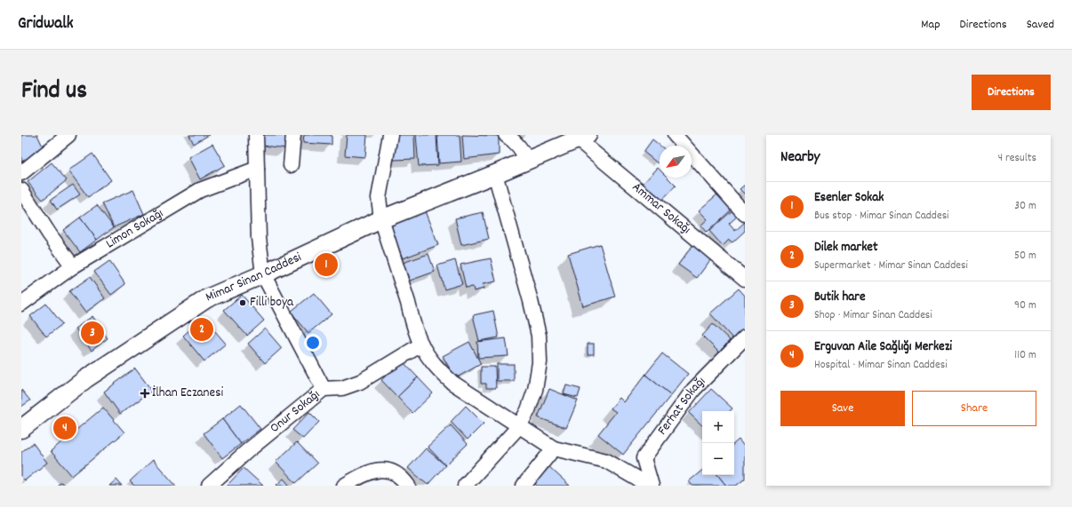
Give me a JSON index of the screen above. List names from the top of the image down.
{
  "streets": {
    "street": [
      "Ammar Sokağı",
      "Limon Sokağı",
      "Mimar Sinan Caddesi",
      "Ferhat Sokağı",
      "Onur Sokağı"
    ]
  },
  "crossings": [
    ["Ammar Sokağı", "Mimar Sinan Caddesi"],
    ["Limon Sokağı", "Onur Sokağı"],
    ["Mimar Sinan Caddesi", "Onur Sokağı"]
  ],
  "places": {
    "other": ["Filli boya"],
    "health": ["İlhan Eczanesi"]
  },
  "north": "bottom left",
  "page": {
    "header": "Gridwalk",
    "nav": ["Map", "Directions", "Saved"],
    "title": "Find us",
    "buttons": [
      "Directions",
      ["Save", "Share"]
    ],
    "heading": ["Nearby", "4 results"],
    "list": [
      {
        "mark": "1",
        "name": "Esenler Sokak",
        "note": "Bus stop · Mimar Sinan Caddesi",
        "value": "30 m"
      },
      {
        "mark": "2",
        "name": "Dilek market",
        "note": "Supermarket · Mimar Sinan Caddesi",
        "value": "50 m"
      },
      {
        "mark": "3",
        "name": "Butik hare",
        "note": "Shop · Mimar Sinan Caddesi",
        "value": "90 m"
      },
      {
        "mark": "4",
        "name": "Erguvan Aile Sağlığı Merkezi",
        "note": "Hospital · Mimar Sinan Caddesi",
        "value": "110 m"
      }
    ],
    "pins": [
      "1",
      "2",
      "3",
      "4"
    ],
    "map_buttons": ["+", "−"]
  }
}
